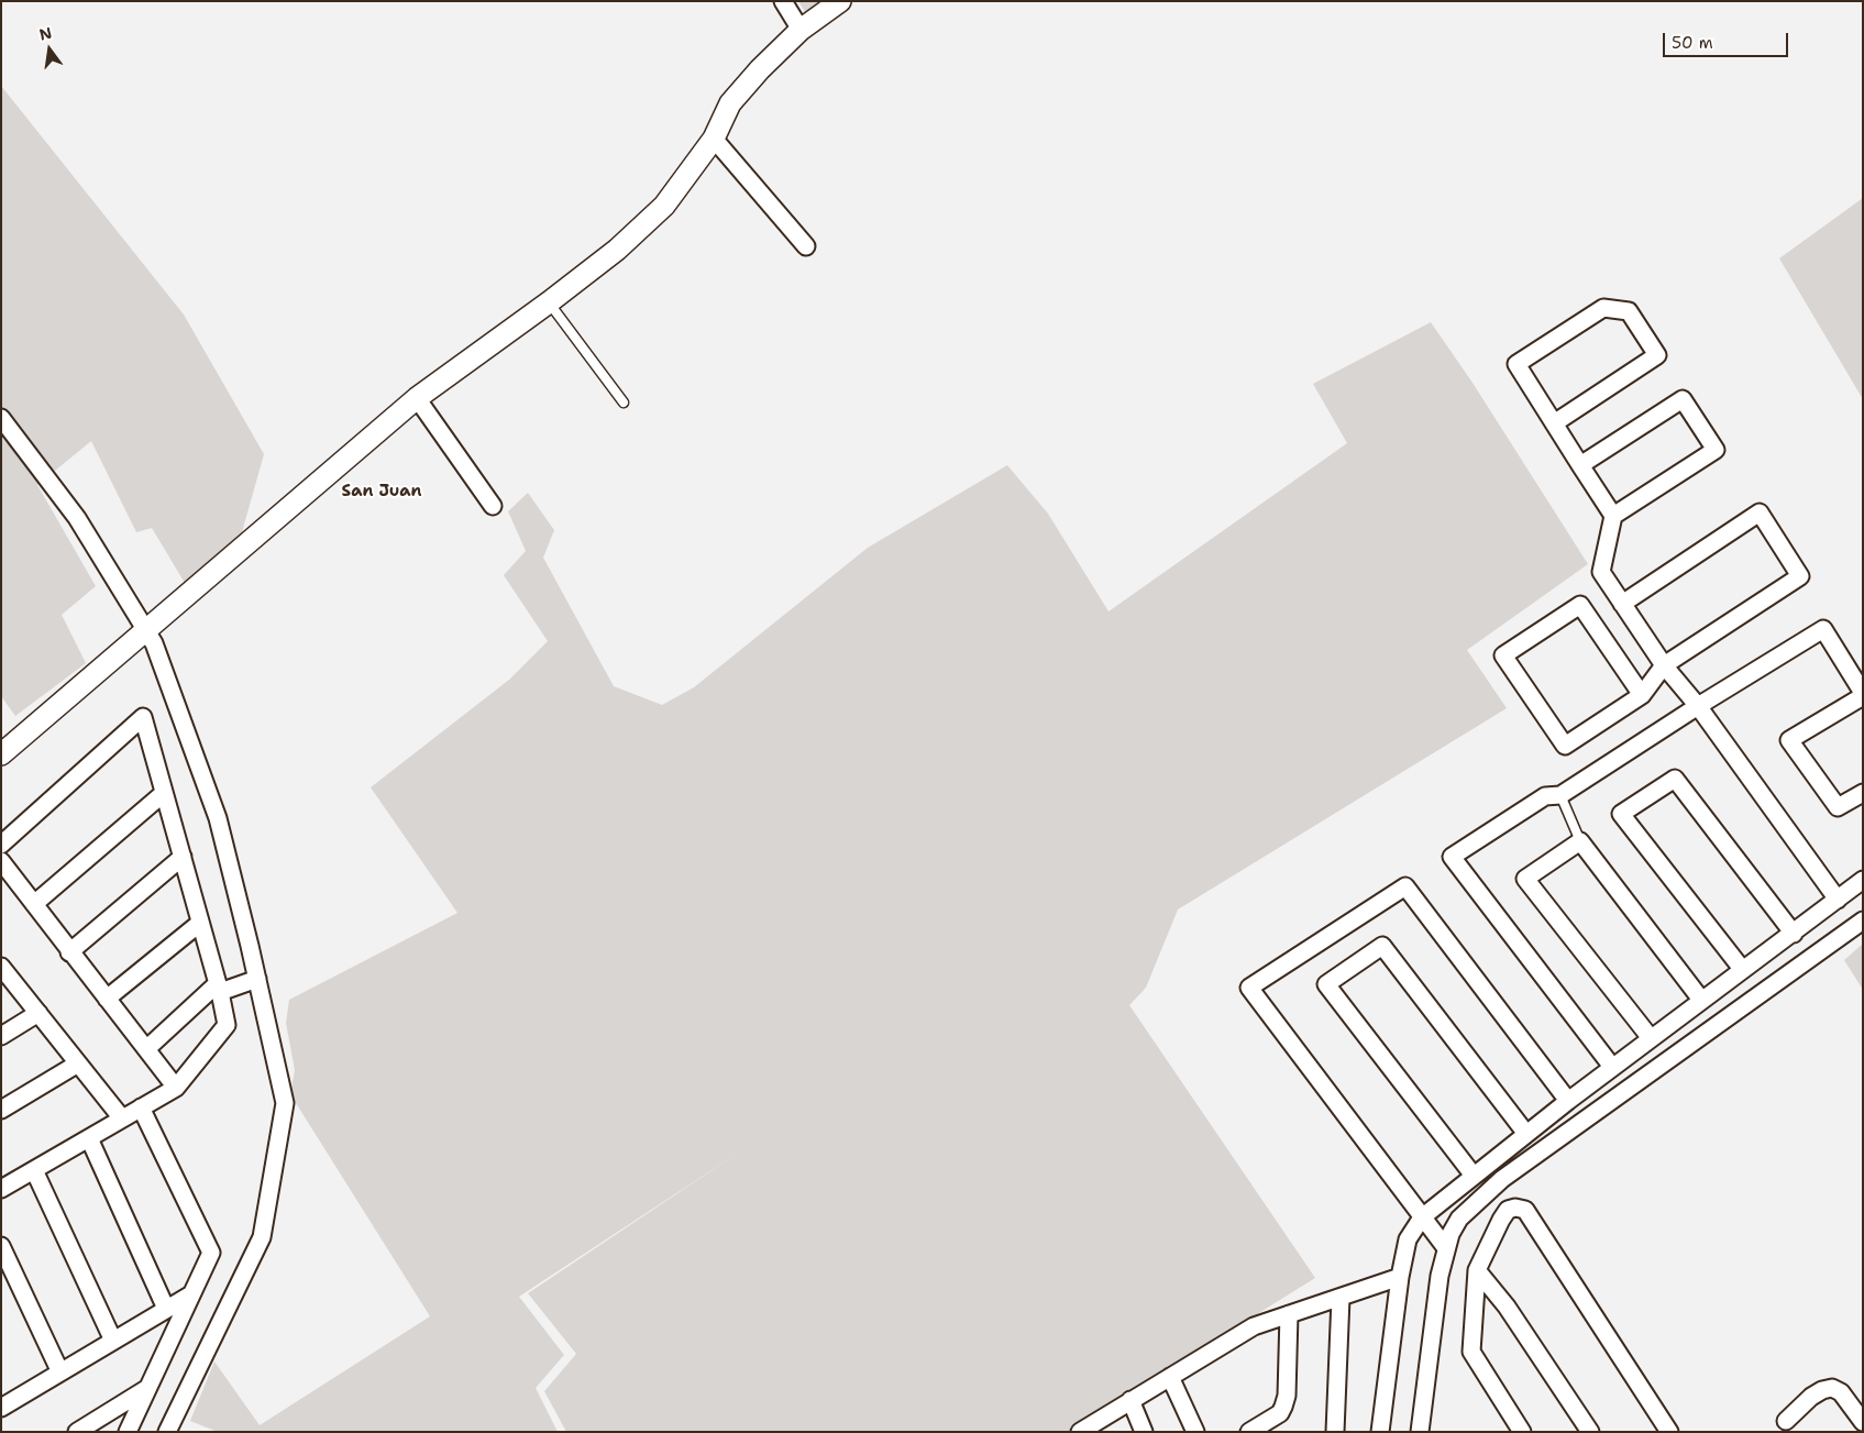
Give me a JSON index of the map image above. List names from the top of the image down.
{
  "districts": ["San Juan"],
  "scale_bar": "50 m",
  "north": "top"
}
